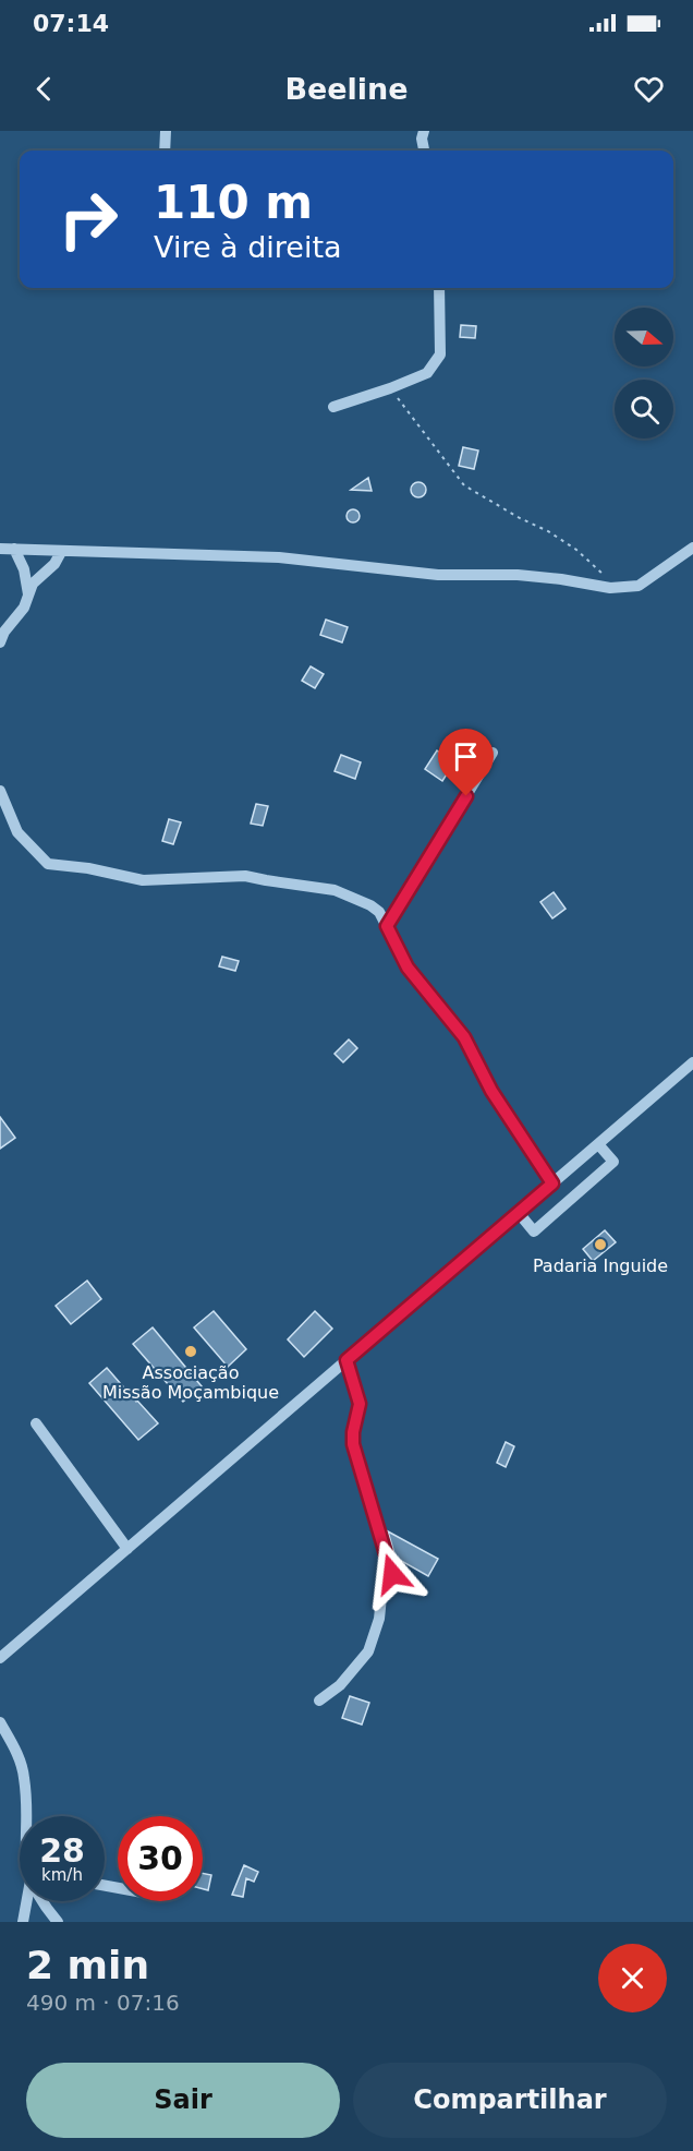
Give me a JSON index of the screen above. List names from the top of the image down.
{
  "places": ["Padaria Inguide", "Associação Missão Moçambique"],
  "north": "right",
  "page": {
    "status": "07:14",
    "header": "Beeline",
    "turn": ["110 m", "Vire à direita"],
    "speed": "28 km/h",
    "limit": "30",
    "heading": ["2 min", "490 m · 07:16"],
    "buttons": ["Sair", "Compartilhar"]
  }
}
